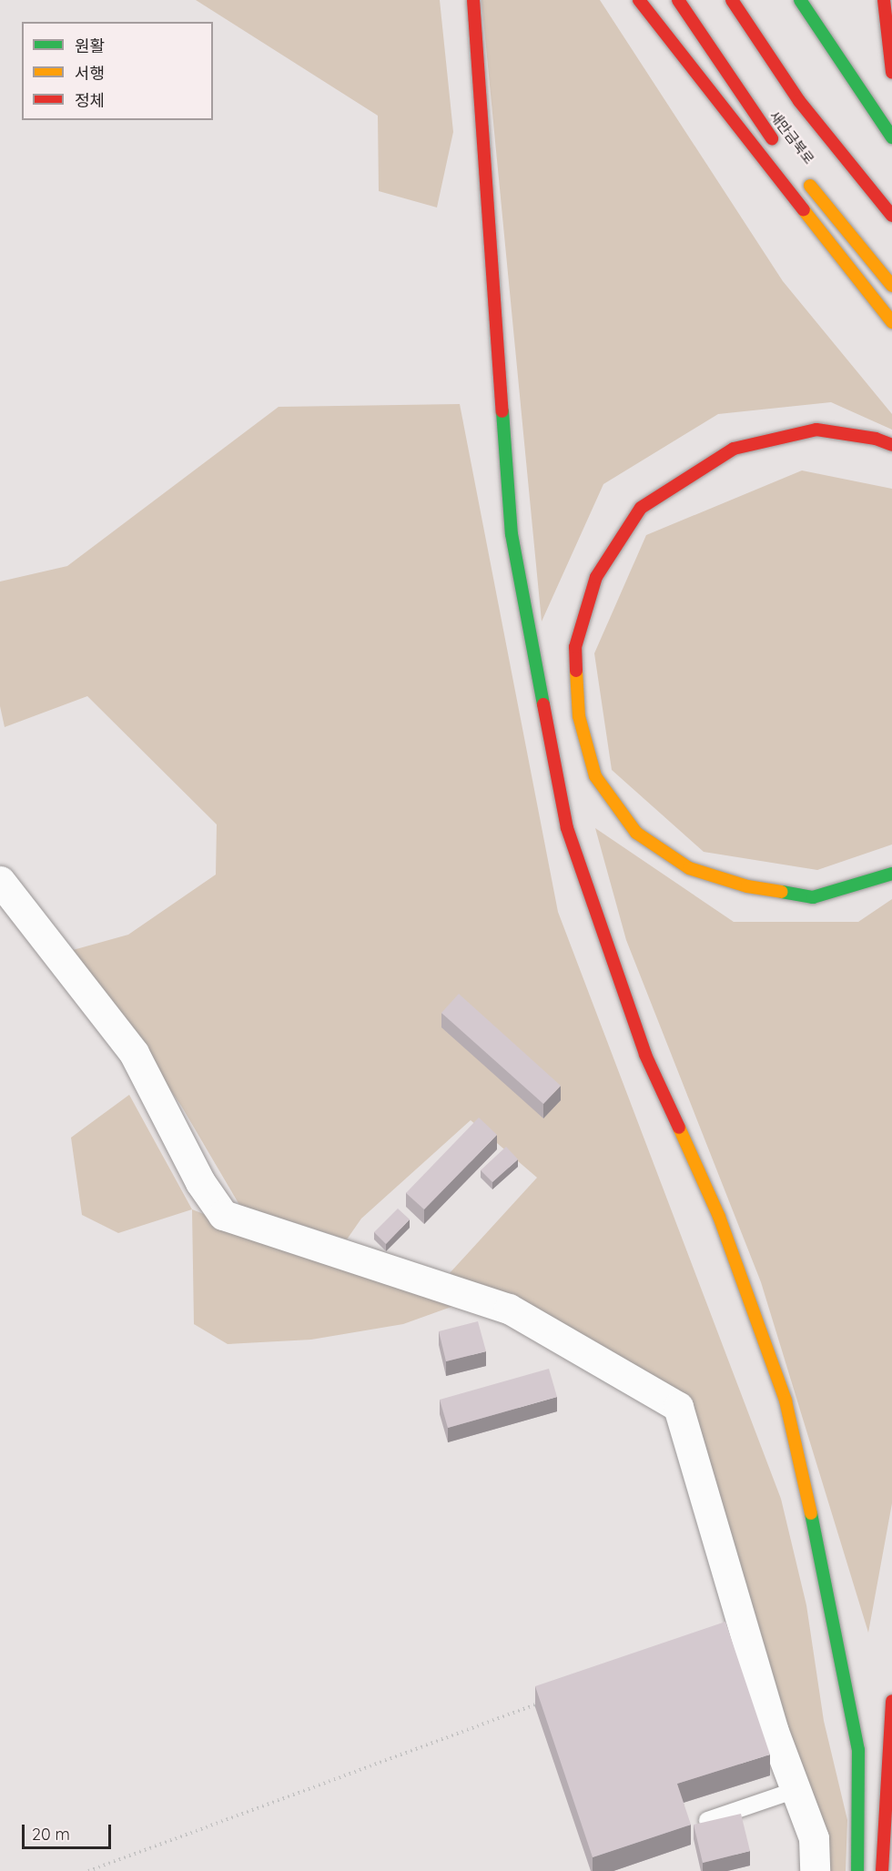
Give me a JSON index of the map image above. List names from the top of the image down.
{
  "streets": {
    "highway": ["새만금북로"]
  },
  "legend": ["원활", "서행", "정체"],
  "scale_bar": "20 m"
}
